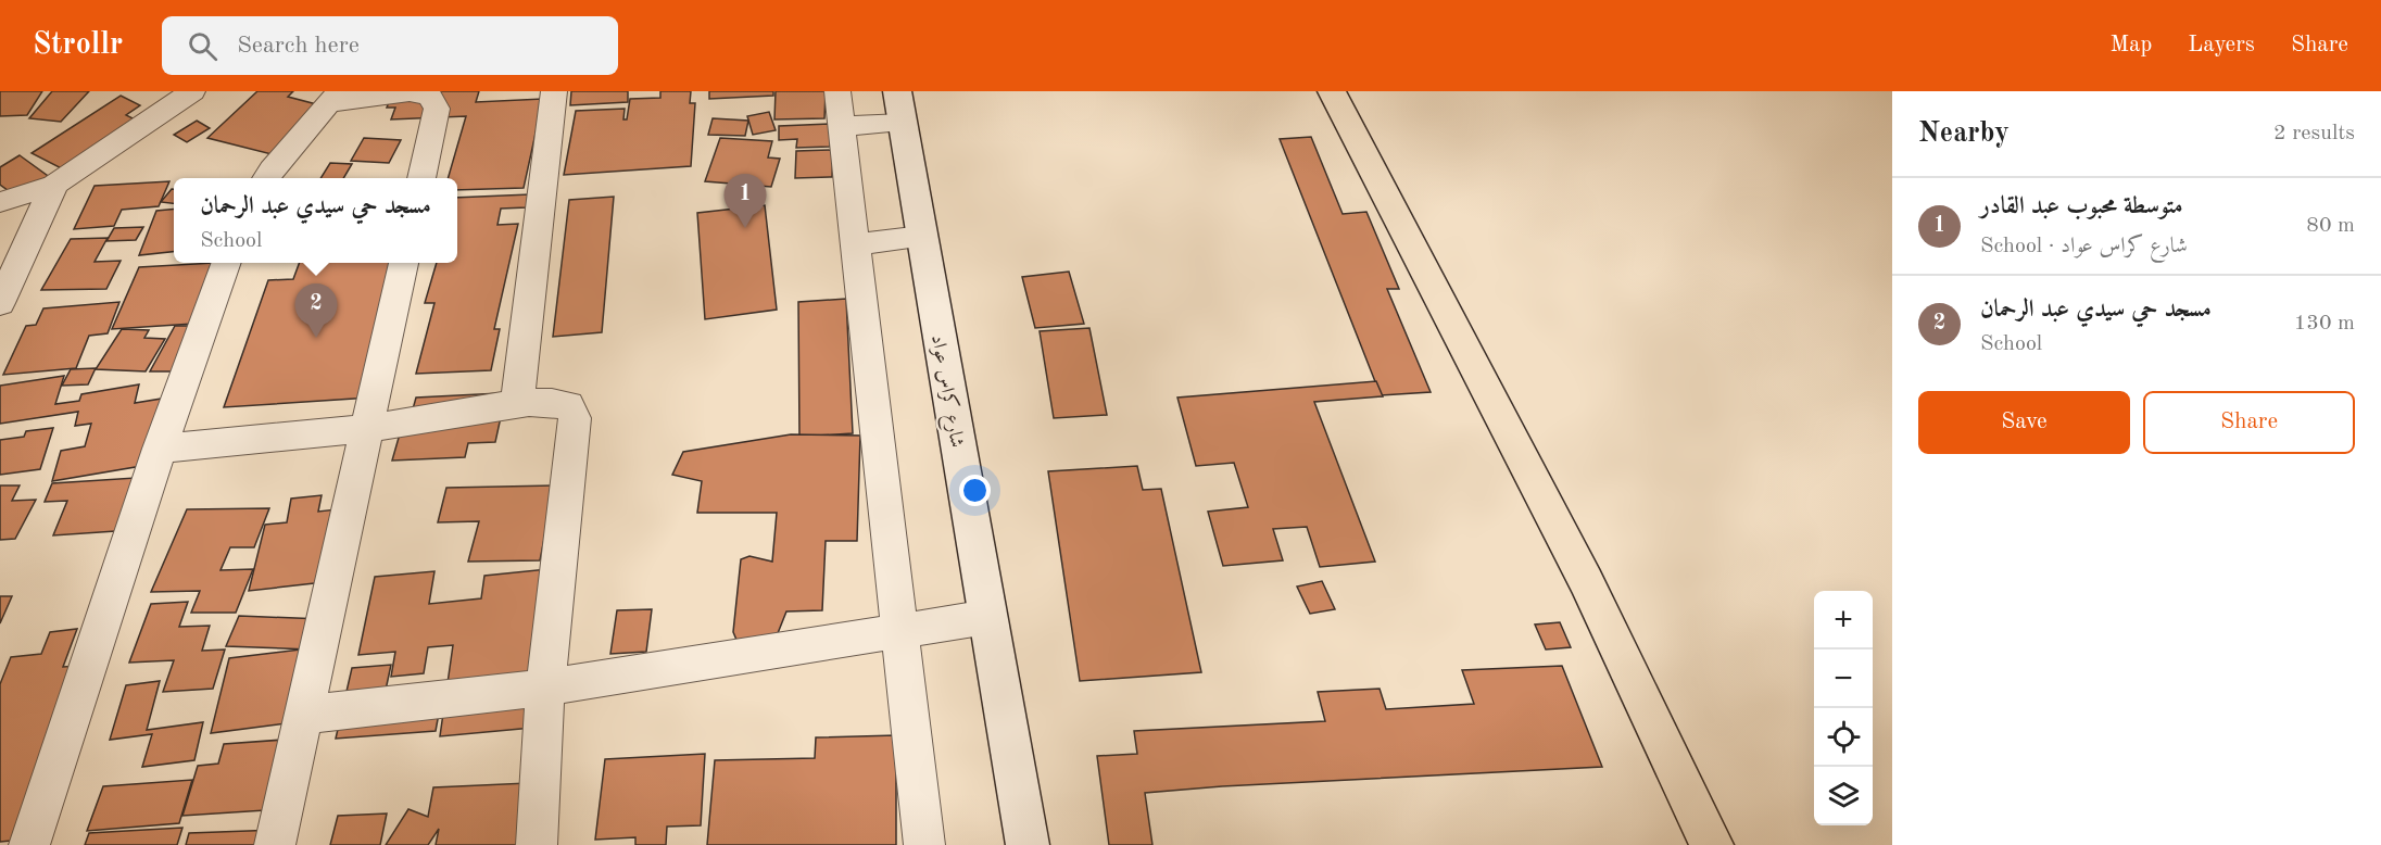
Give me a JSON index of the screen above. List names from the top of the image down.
{
  "streets": {
    "street": ["شارع كراس عواد"]
  },
  "page": {
    "header": "Strollr",
    "search": "Search here",
    "nav": ["Map", "Layers", "Share"],
    "heading": ["Nearby", "2 results"],
    "pins": ["1", "2"],
    "list": [
      {
        "mark": "1",
        "name": "متوسطة محبوب عبد القادر",
        "note": "School · شارع كراس عواد",
        "value": "80 m"
      },
      {
        "mark": "2",
        "name": "مسجد حي سيدي عبد الرحمان",
        "note": "School",
        "value": "130 m"
      }
    ],
    "popup": ["مسجد حي سيدي عبد الرحمان", "School"],
    "buttons": ["Save", "Share"],
    "map_buttons": ["+", "−"]
  }
}
